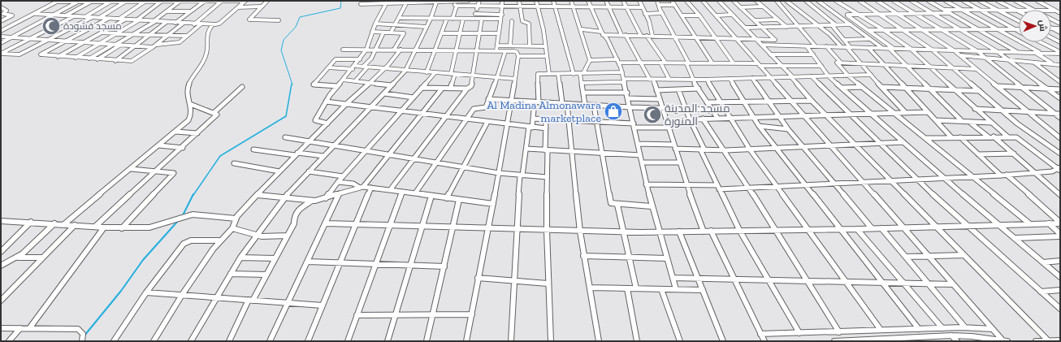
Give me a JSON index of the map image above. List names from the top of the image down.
{
  "places": {
    "mosque": ["مسجد فشودة", "مسجد المدينة المنورة"],
    "shop": ["Al Madina Almonawara marketplace"]
  },
  "north": "right"
}
